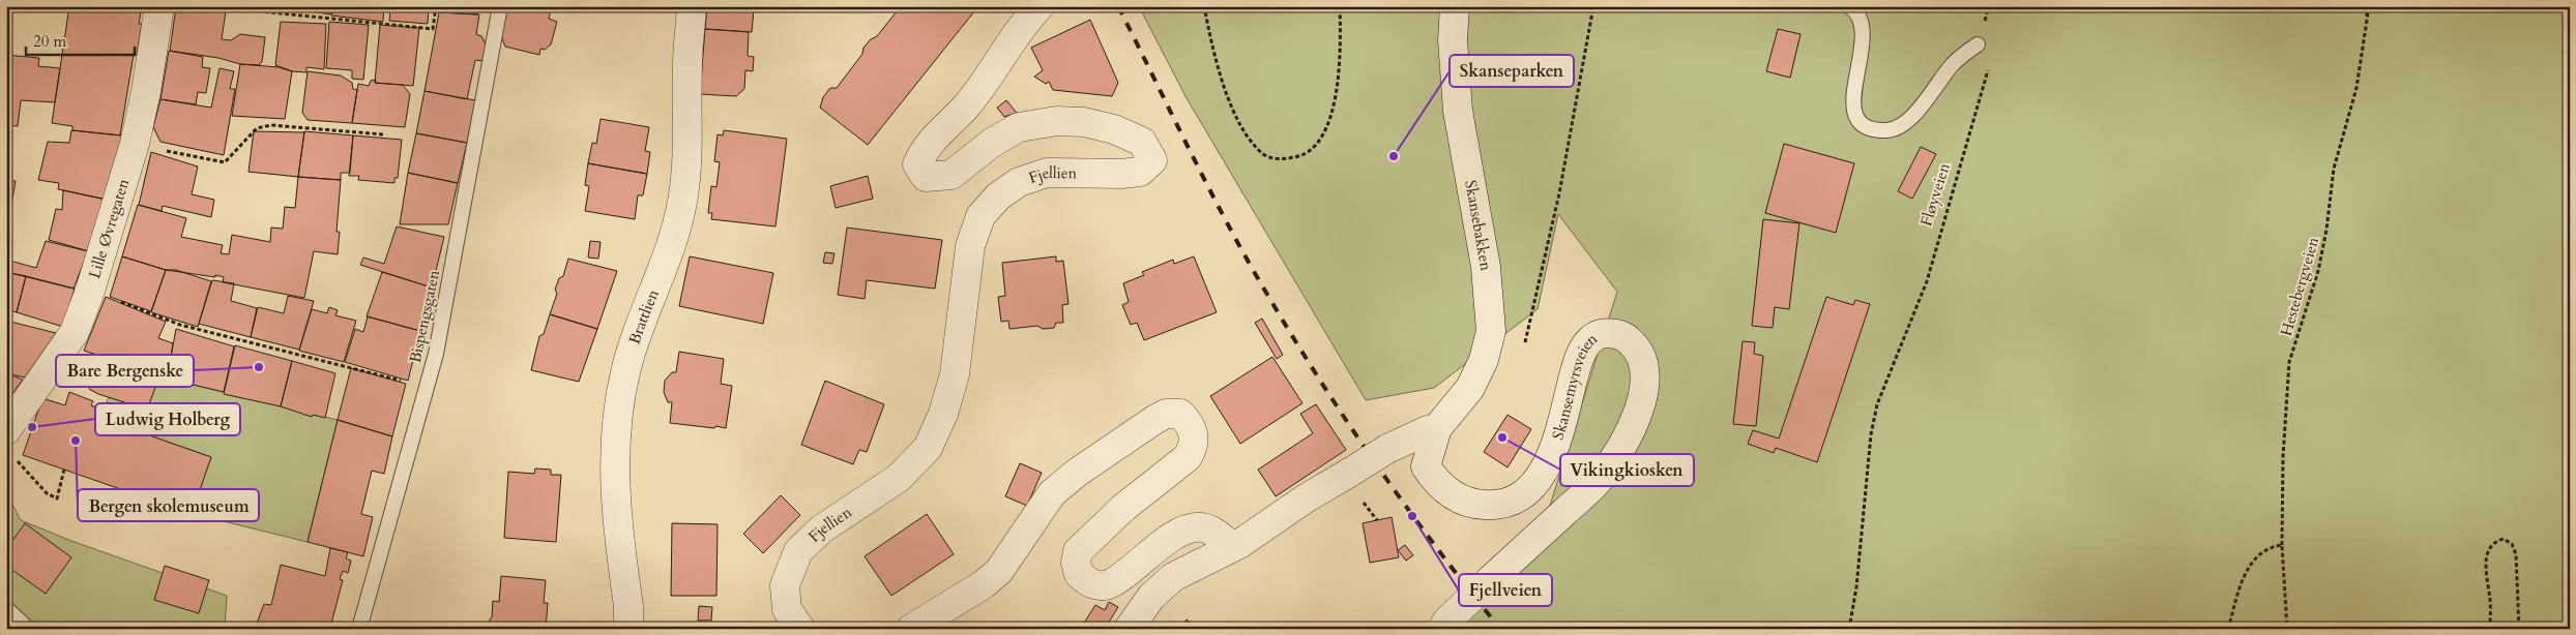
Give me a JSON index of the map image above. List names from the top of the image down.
{
  "streets": {
    "street": [
      "Fjellien",
      "Skansebakken",
      "Lille Øvregaten",
      "Brattlien",
      "Skansemyrsveien"
    ],
    "lane": ["Bispengsgaten"],
    "path": ["Fløyveien", "Hestebergveien"]
  },
  "crossings": [
    ["Skansebakken", "Skansemyrsveien"]
  ],
  "places": [
    "Skanseparken",
    "Bare Bergenske",
    "Ludwig Holberg",
    "Vikingkiosken",
    "Bergen skolemuseum",
    "Fjellveien"
  ],
  "scale_bar": "20 m"
}
